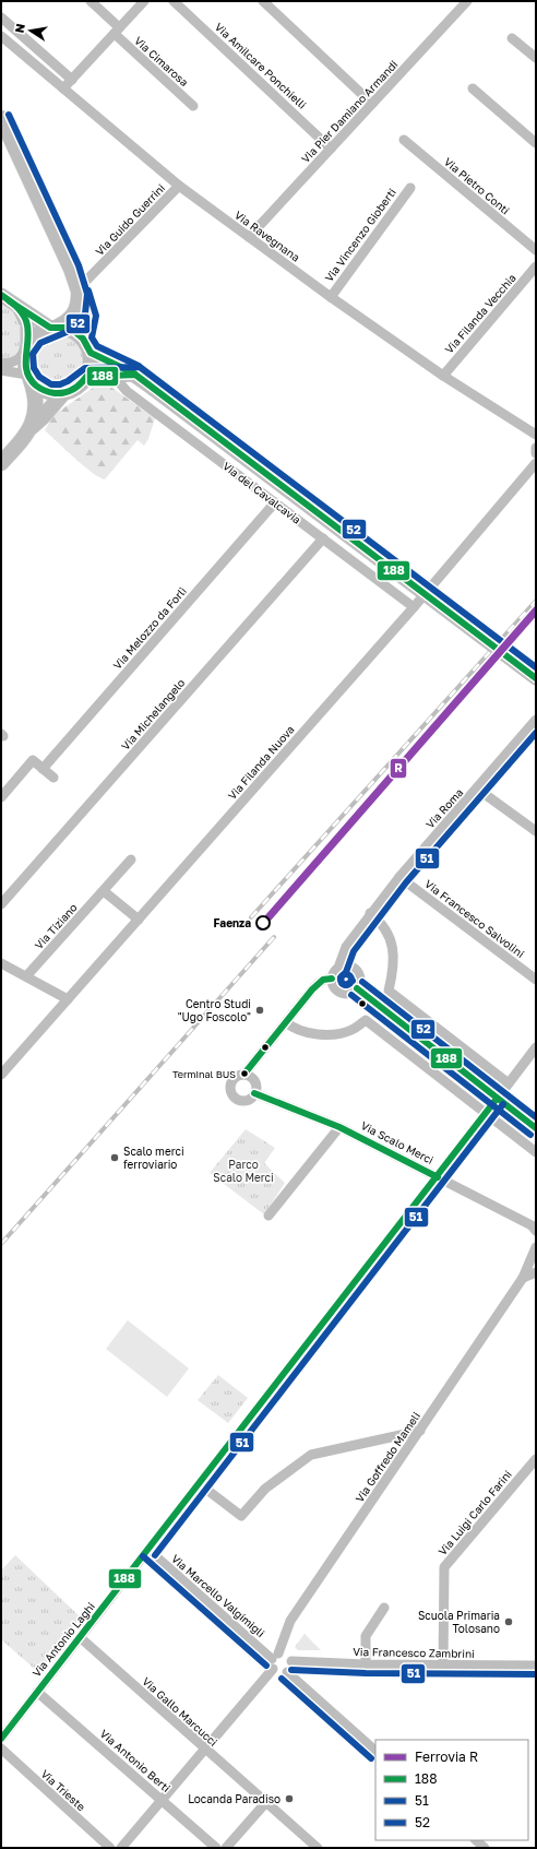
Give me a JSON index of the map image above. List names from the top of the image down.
{
  "streets": {
    "main road": ["Via del Cavalcavia"],
    "street": [
      "Via Cimarosa",
      "Via Amilcare Ponchielli",
      "Via Pier Damiano Armandi",
      "Via Pietro Conti",
      "Via Guido Guerrini",
      "Via Vincenzo Gioberti",
      "Via Ravegnana",
      "Via Filanda Vecchia",
      "Via Melozzo da Forlì",
      "Via Michelangelo",
      "Via Filanda Nuova",
      "Via Roma",
      "Via Francesco Salvolini",
      "Via Tiziano",
      "Via Scalo Merci",
      "Via Goffredo Mameli",
      "Via Luigi Carlo Farini",
      "Via Marcello Valgimigli",
      "Via Antonio Laghi",
      "Via Francesco Zambrini",
      "Via Gallo Marcucci",
      "Via Antonio Berti",
      "Via Trieste"
    ]
  },
  "crossings": [
    ["Via Amilcare Ponchielli", "Via Pier Damiano Armandi"],
    ["Via Pier Damiano Armandi", "Via Ravegnana"],
    ["Via Guido Guerrini", "Via Ravegnana"],
    ["Via Vincenzo Gioberti", "Via Ravegnana"],
    ["Via Ravegnana", "Via Filanda Vecchia"],
    ["Via del Cavalcavia", "Via Melozzo da Forlì"],
    ["Via del Cavalcavia", "Via Michelangelo"],
    ["Via del Cavalcavia", "Via Filanda Nuova"],
    ["Via Roma", "Via Francesco Salvolini"],
    ["Via Scalo Merci", "Via Antonio Laghi"],
    ["Via Goffredo Mameli", "Via Marcello Valgimigli"],
    ["Via Goffredo Mameli", "Via Gallo Marcucci"],
    ["Via Goffredo Mameli", "Via Antonio Berti"],
    ["Via Luigi Carlo Farini", "Via Francesco Zambrini"],
    ["Via Marcello Valgimigli", "Via Antonio Laghi"],
    ["Via Marcello Valgimigli", "Via Francesco Zambrini"],
    ["Via Antonio Laghi", "Via Gallo Marcucci"],
    ["Via Antonio Laghi", "Via Antonio Berti"]
  ],
  "parks": ["Parco Scalo Merci"],
  "places": [
    "Faenza",
    "Centro Studi \"Ugo Foscolo\"",
    "Terminal BUS",
    "Scalo merci ferroviario",
    "Scuola Primaria Tolosano",
    "Locanda Paradiso"
  ],
  "lines": [
    "transit line 52",
    "transit line 188",
    "rail line R",
    "transit line 51"
  ],
  "legend": [
    "Ferrovia R",
    "188",
    "51",
    "52"
  ],
  "north": "left"
}
